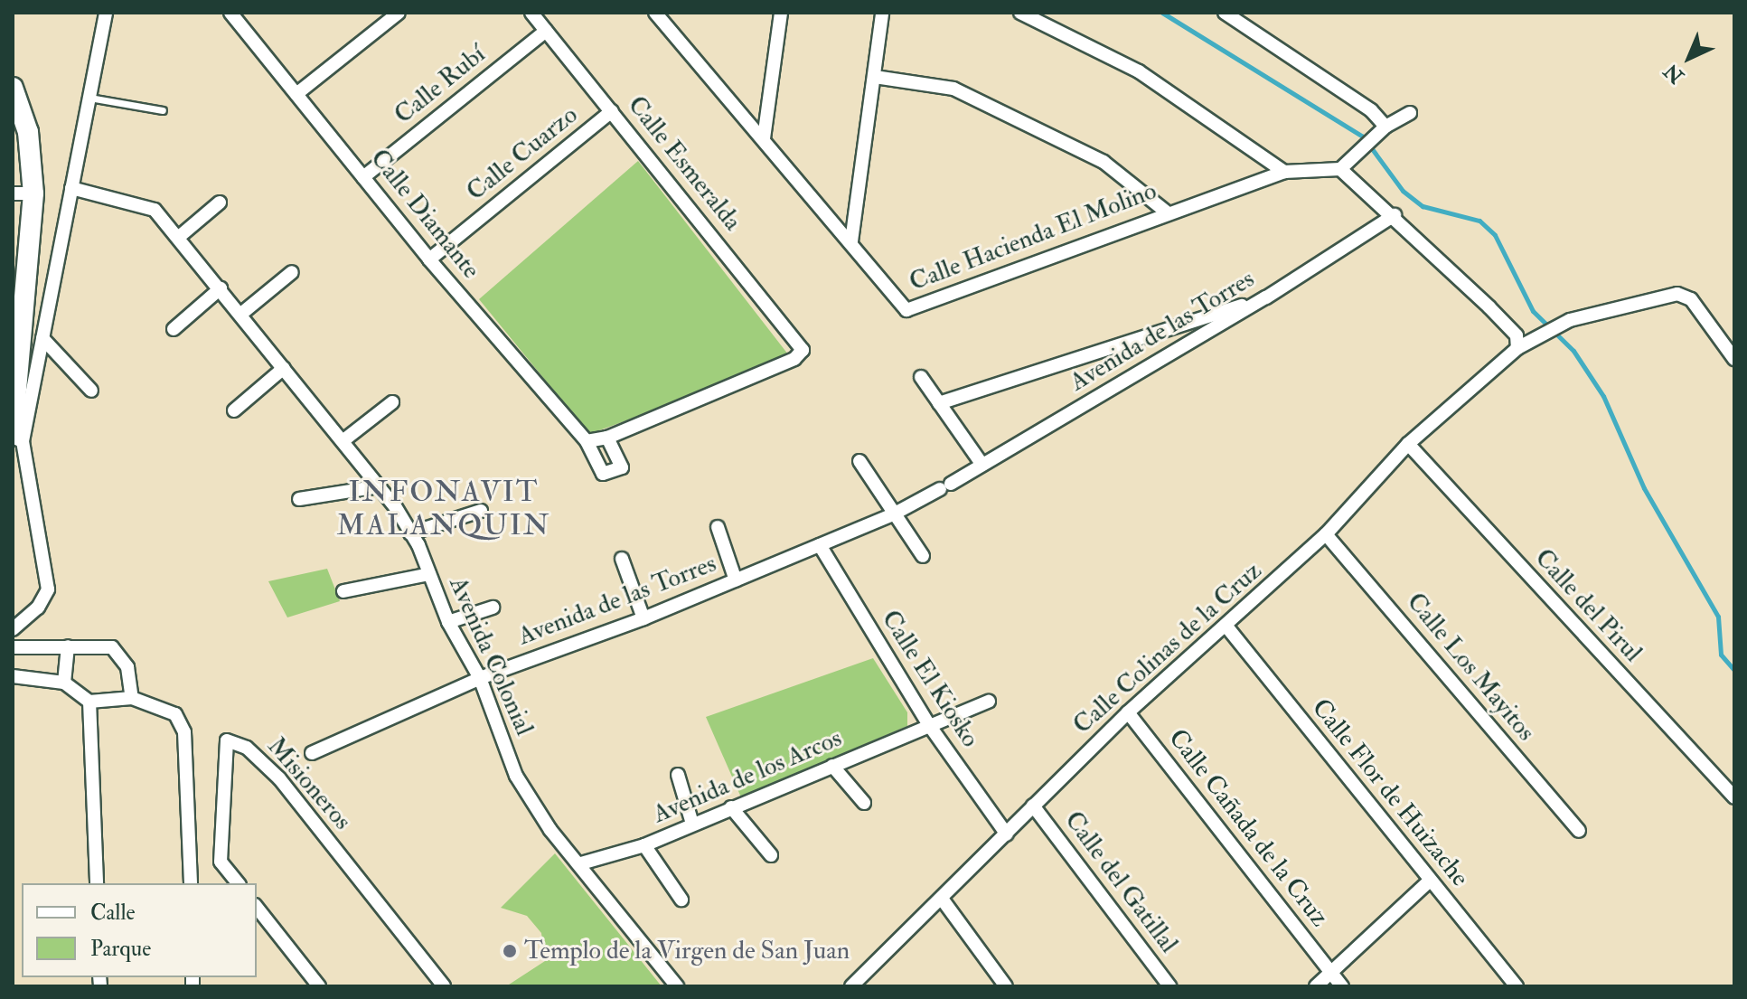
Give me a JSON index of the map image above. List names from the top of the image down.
{
  "streets": {
    "street": [
      "Calle Rubí",
      "Calle Cuarzo",
      "Calle Esmeralda",
      "Calle Diamante",
      "Calle Hacienda El Molino",
      "Avenida de las Torres",
      "Calle del Pirul",
      "Calle Colinas de la Cruz",
      "Avenida Colonial",
      "Calle Los Mayitos",
      "Calle El Kiosko",
      "Avenida de los Arcos",
      "Misioneros",
      "Calle Flor de Huizache",
      "Calle Cañada de la Cruz",
      "Calle del Gatillal"
    ]
  },
  "crossings": [
    ["Calle Rubí", "Calle Esmeralda"],
    ["Calle Rubí", "Calle Diamante"],
    ["Calle Cuarzo", "Calle Esmeralda"],
    ["Calle Cuarzo", "Calle Diamante"],
    ["Calle Esmeralda", "Calle Diamante"],
    ["Avenida de las Torres", "Avenida Colonial"],
    ["Avenida de las Torres", "Calle El Kiosko"],
    ["Calle del Pirul", "Calle Colinas de la Cruz"],
    ["Calle Colinas de la Cruz", "Calle Los Mayitos"],
    ["Calle Colinas de la Cruz", "Calle El Kiosko"],
    ["Calle Colinas de la Cruz", "Calle Flor de Huizache"],
    ["Calle Colinas de la Cruz", "Calle Cañada de la Cruz"],
    ["Calle Colinas de la Cruz", "Calle del Gatillal"],
    ["Avenida Colonial", "Avenida de los Arcos"],
    ["Calle El Kiosko", "Avenida de los Arcos"]
  ],
  "districts": ["INFONAVIT MALANQUIN"],
  "places": ["Templo de la Virgen de San Juan"],
  "legend": ["Calle", "Parque"],
  "north": "bottom left"
}
